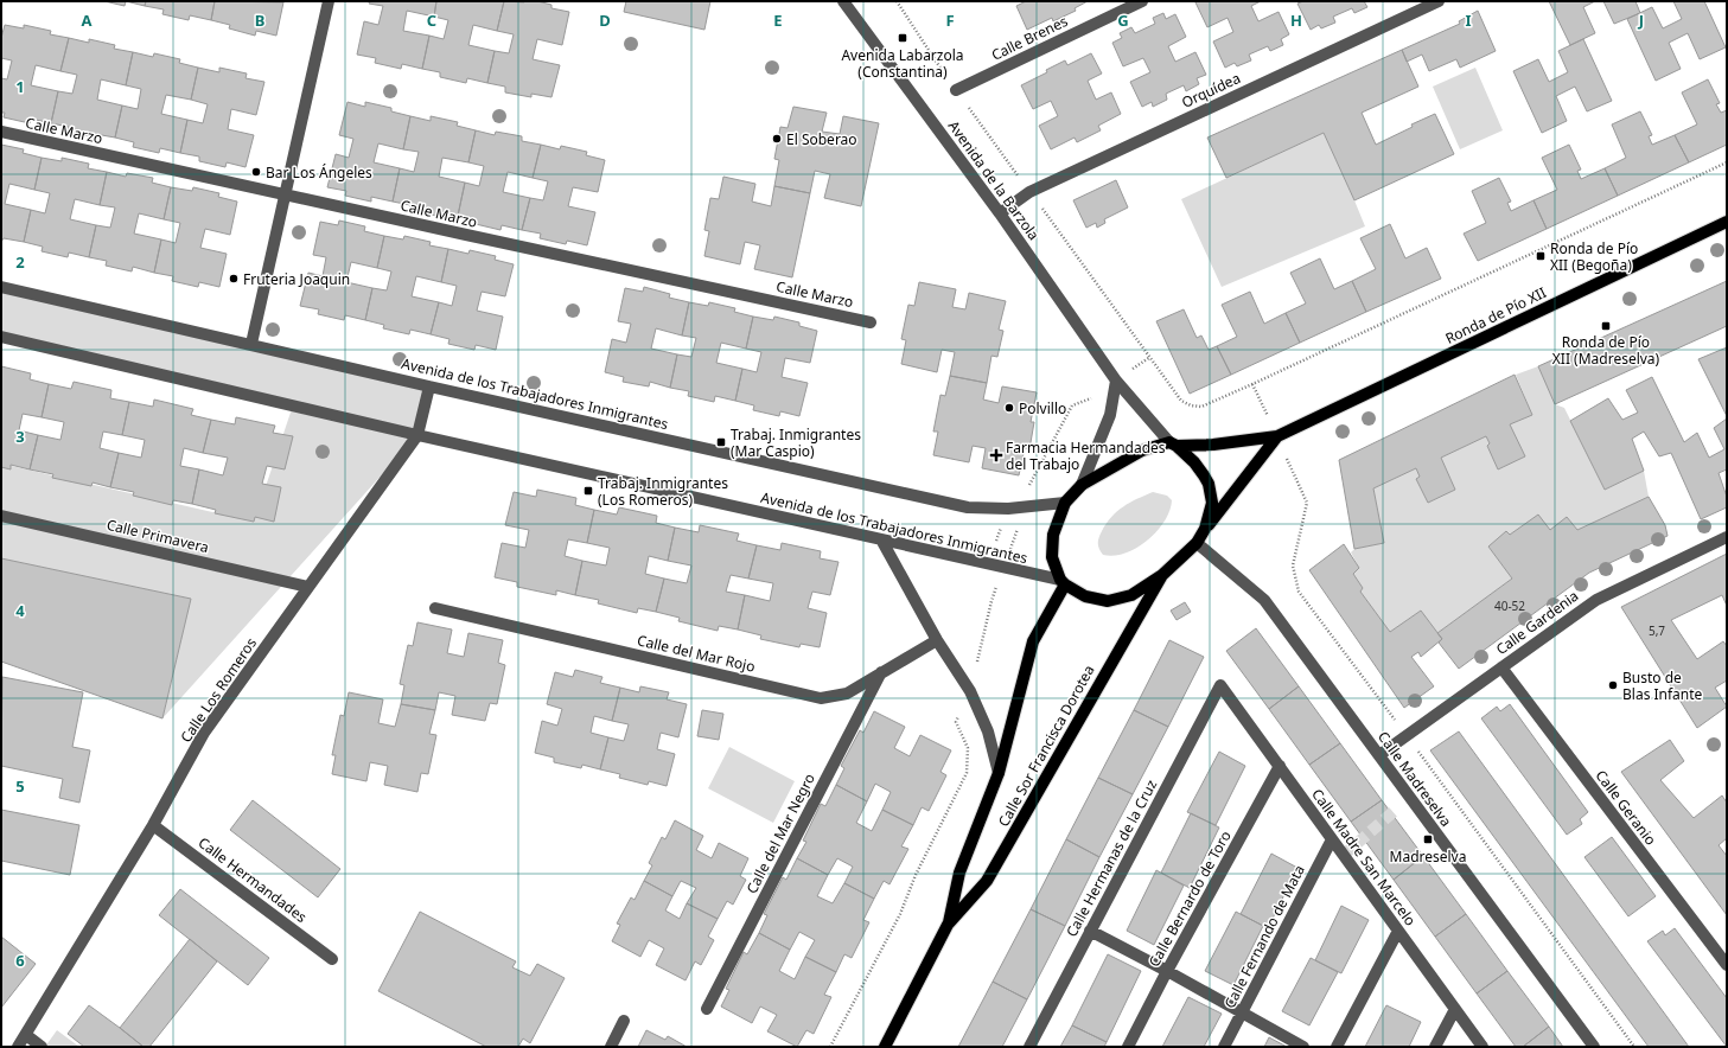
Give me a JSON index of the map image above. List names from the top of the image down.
{
  "streets": {
    "main road": ["Ronda de Pío XII", "Calle Sor Francisca Dorotea"],
    "street": [
      "Calle Brenes",
      "Orquídea",
      "Calle Marzo",
      "Avenida de la Barzola",
      "Avenida de los Trabajadores Inmigrantes",
      "Calle Primavera",
      "Calle Gardenia",
      "Calle del Mar Rojo",
      "Calle Los Romeros",
      "Calle Madreselva",
      "Calle Geranio",
      "Calle del Mar Negro",
      "Calle Madre San Marcelo",
      "Calle Hermanas de la Cruz",
      "Calle Hermandades",
      "Calle Bernardo de Toro",
      "Calle Fernando de Mata"
    ]
  },
  "crossings": [
    ["Orquídea", "Avenida de la Barzola"],
    ["Avenida de la Barzola", "Ronda de Pío XII"],
    ["Avenida de la Barzola", "Avenida de los Trabajadores Inmigrantes"],
    ["Avenida de la Barzola", "Calle Sor Francisca Dorotea"],
    ["Avenida de la Barzola", "Calle Madreselva"],
    ["Ronda de Pío XII", "Avenida de los Trabajadores Inmigrantes"],
    ["Ronda de Pío XII", "Calle Sor Francisca Dorotea"],
    ["Ronda de Pío XII", "Calle Madreselva"],
    ["Avenida de los Trabajadores Inmigrantes", "Calle Los Romeros"],
    ["Avenida de los Trabajadores Inmigrantes", "Calle Sor Francisca Dorotea"],
    ["Avenida de los Trabajadores Inmigrantes", "Calle Madreselva"],
    ["Calle Primavera", "Calle Los Romeros"],
    ["Calle Gardenia", "Calle Madreselva"],
    ["Calle Gardenia", "Calle Geranio"],
    ["Calle del Mar Rojo", "Calle del Mar Negro"],
    ["Calle Los Romeros", "Calle Hermandades"],
    ["Calle Sor Francisca Dorotea", "Calle Madreselva"],
    ["Calle Madre San Marcelo", "Calle Hermanas de la Cruz"],
    ["Calle Madre San Marcelo", "Calle Bernardo de Toro"],
    ["Calle Madre San Marcelo", "Calle Fernando de Mata"]
  ],
  "places": {
    "transit": [
      "Avenida Labarzola (Constantina)",
      "Ronda de Pío XII (Begoña)",
      "Ronda de Pío XII (Madreselva)",
      "Trabaj. Inmigrantes (Mar Caspio)",
      "Trabaj. Inmigrantes (Los Romeros)",
      "Madreselva"
    ],
    "other": [
      "El Soberao",
      "Bar Los Ángeles",
      "Fruteria Joaquin",
      "Polvillo",
      "Busto de Blas Infante"
    ],
    "health": ["Farmacia Hermandades del Trabajo"]
  },
  "house_numbers": ["40-52", "5,7"],
  "grid": {
    "columns": [
      "A",
      "B",
      "C",
      "D",
      "E",
      "F",
      "G",
      "H",
      "I",
      "J"
    ],
    "rows": [
      "1",
      "2",
      "3",
      "4",
      "5",
      "6"
    ]
  }
}
